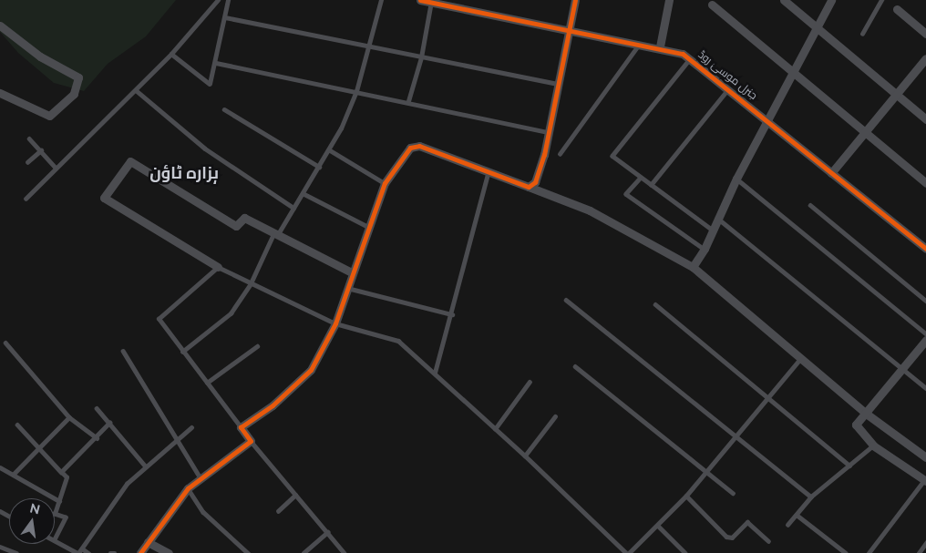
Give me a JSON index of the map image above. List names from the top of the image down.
{
  "streets": {
    "street": ["جنرل موسیٰ روڈ"]
  },
  "districts": ["ہزارہ ٹاؤن"],
  "north": "top"
}
